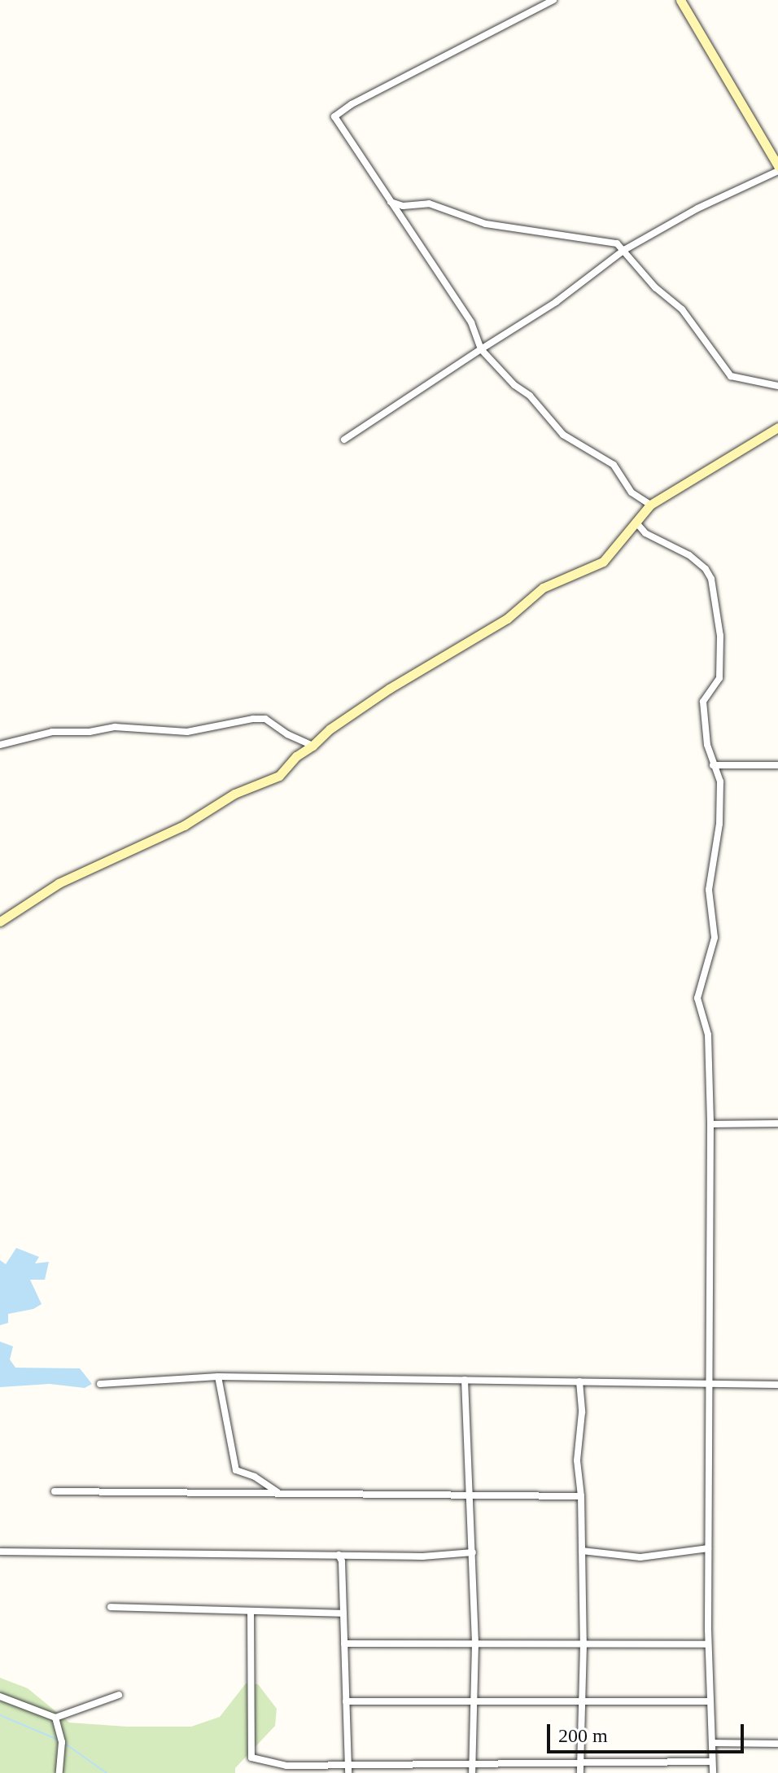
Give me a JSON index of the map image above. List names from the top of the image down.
{
  "scale_bar": "200 m"
}
